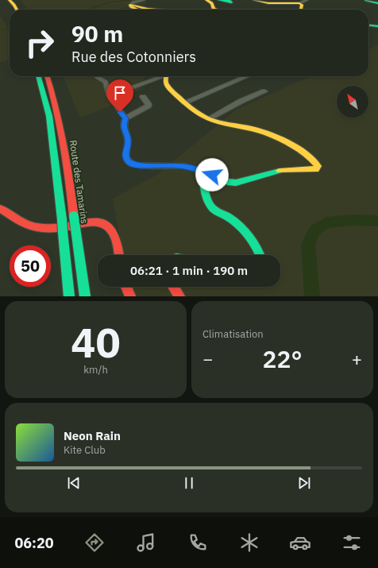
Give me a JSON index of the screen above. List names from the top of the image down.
{
  "streets": {
    "main road": ["Route des Tamarins"]
  },
  "north": "top left",
  "page": {
    "turn": ["90 m", "Rue des Cotonniers"],
    "limit": "50",
    "trip": "06:21 · 1 min · 190 m",
    "tile": [
      ["40", "km/h"],
      "Climatisation"
    ],
    "heat": ["−", "22°", "+"],
    "song": ["Neon Rain", "Kite Club"],
    "tabs": "06:20"
  }
}
